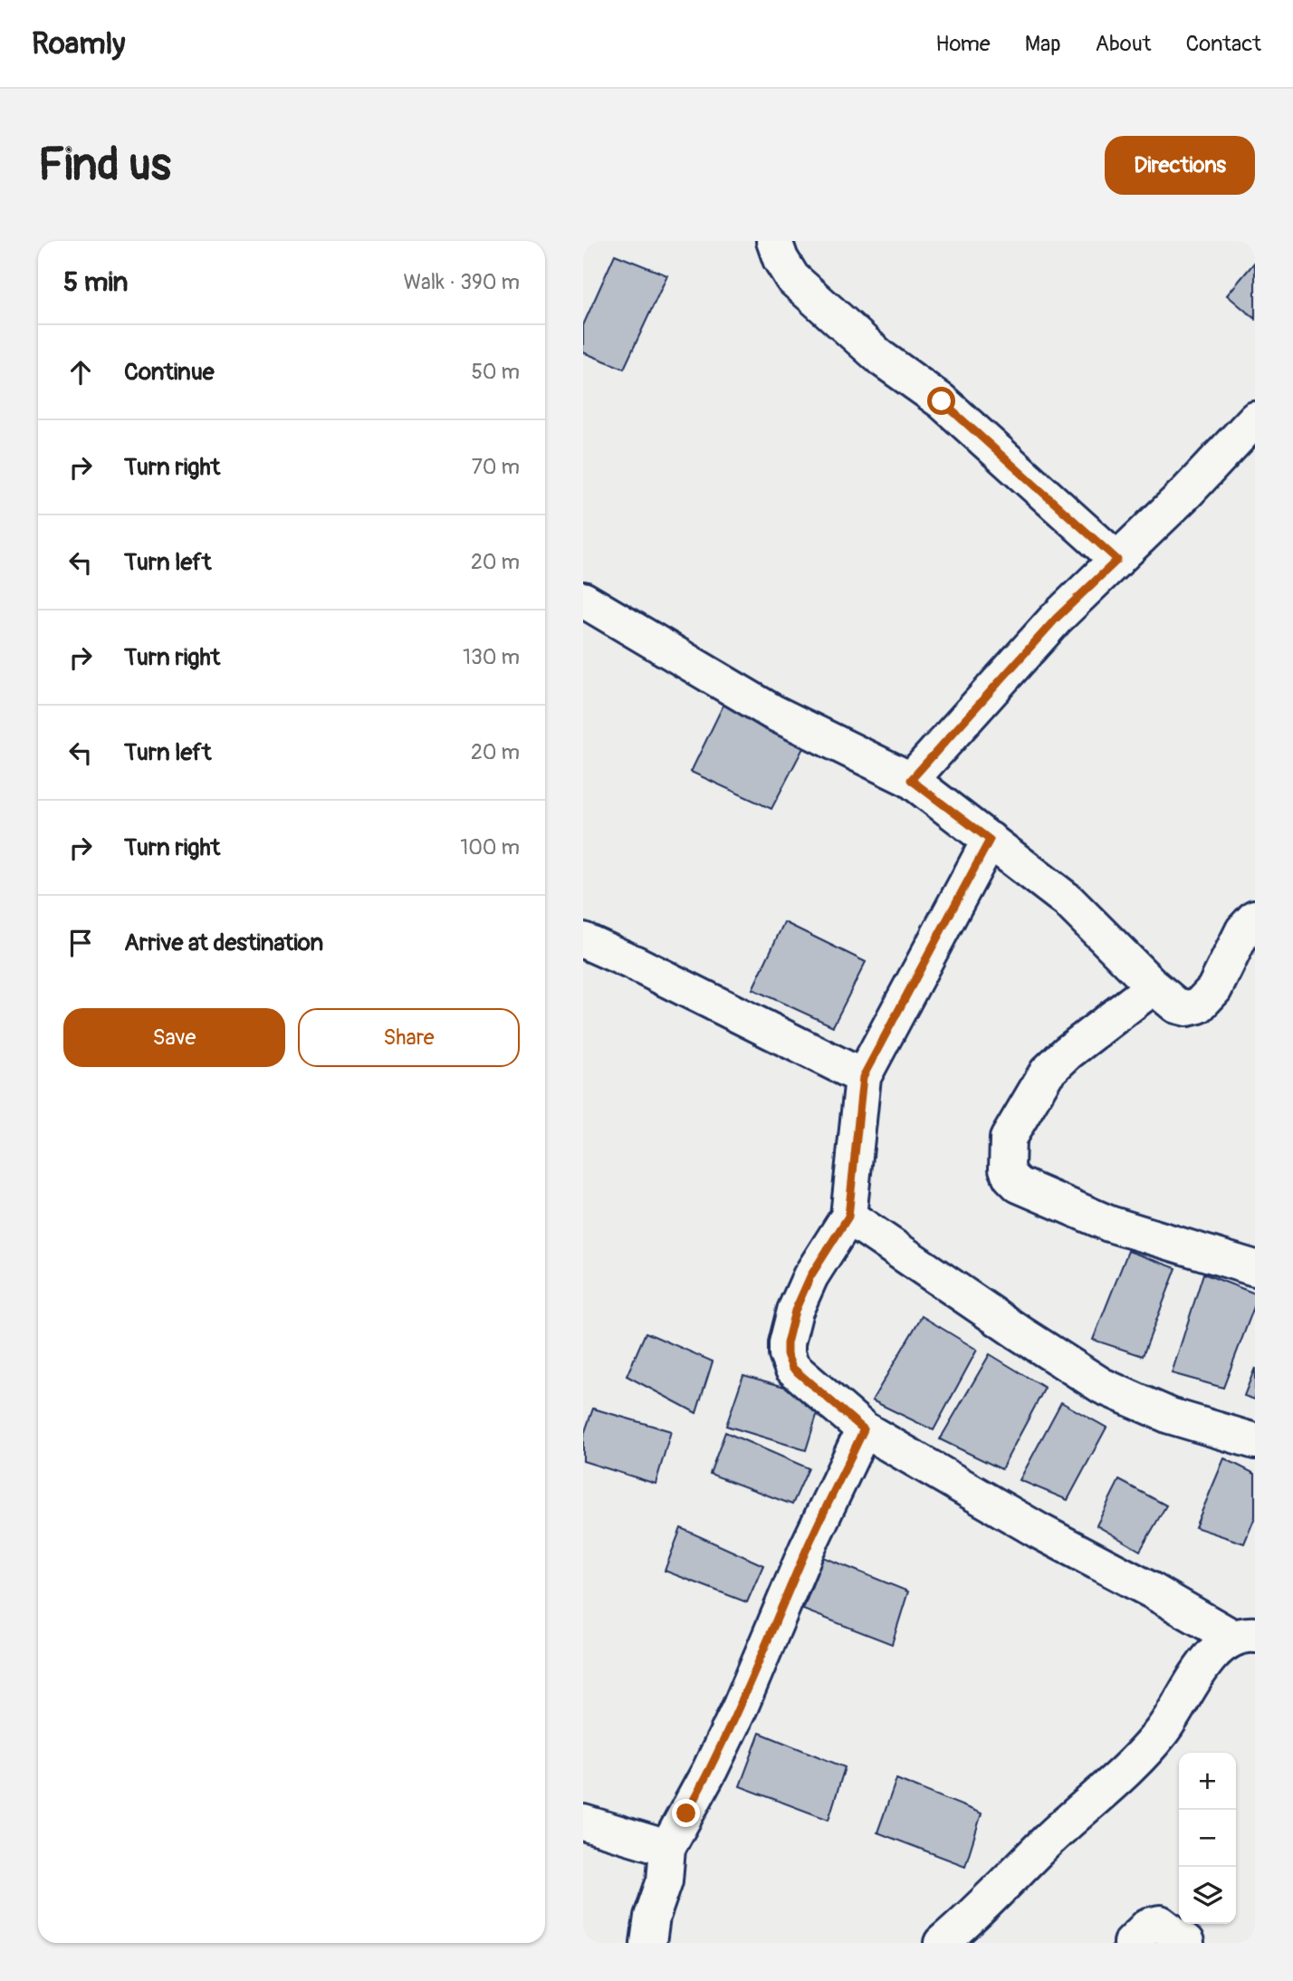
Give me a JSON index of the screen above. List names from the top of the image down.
{
  "page": {
    "header": "Roamly",
    "nav": [
      "Home",
      "Map",
      "About",
      "Contact"
    ],
    "buttons": [
      "Directions",
      ["Save", "Share"]
    ],
    "title": "Find us",
    "heading": ["5 min", "Walk · 390 m"],
    "list": [
      ["Continue", "50 m"],
      ["Turn right", "70 m"],
      ["Turn left", "20 m"],
      ["Turn right", "130 m"],
      ["Turn left", "20 m"],
      ["Turn right", "100 m"],
      "Arrive at destination"
    ],
    "map_buttons": ["+", "−"]
  }
}
